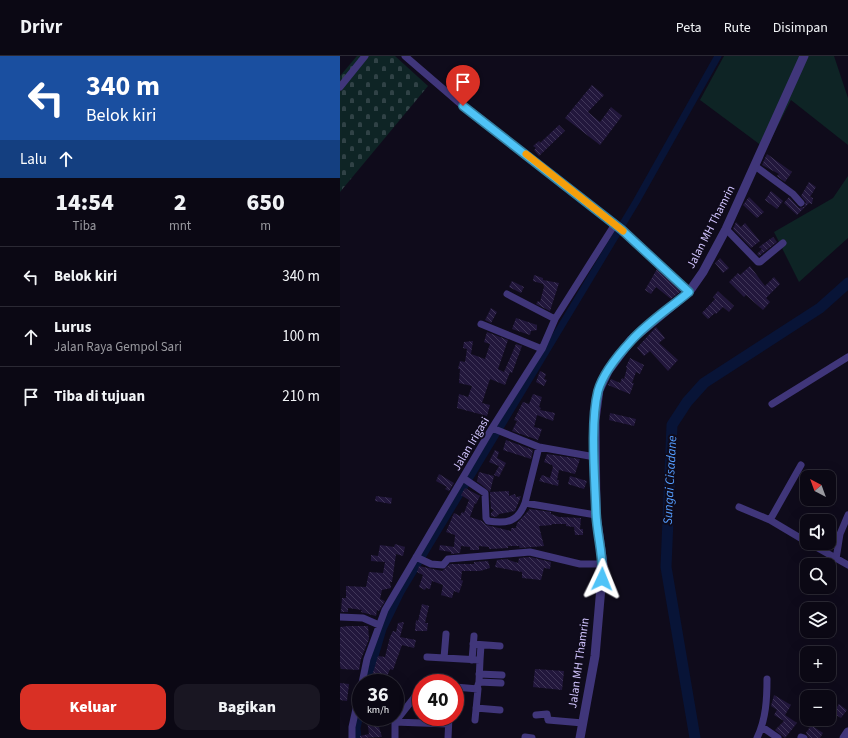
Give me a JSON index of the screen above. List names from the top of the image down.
{
  "streets": {
    "street": ["Jalan MH Thamrin", "Jalan Irigasi"]
  },
  "water": ["Sungai Cisadane"],
  "north": "top left",
  "page": {
    "header": "Drivr",
    "nav": ["Peta", "Rute", "Disimpan"],
    "turn": ["340 m", "Belok kiri"],
    "then": "Lalu",
    "eta": [
      "14:54",
      "Tiba",
      "2",
      "mnt",
      "650",
      "m"
    ],
    "list": [
      {
        "name": "Belok kiri",
        "value": "340 m"
      },
      {
        "name": "Lurus",
        "note": "Jalan Raya Gempol Sari",
        "value": "100 m"
      },
      {
        "name": "Tiba di tujuan",
        "value": "210 m"
      }
    ],
    "map_buttons": ["+", "−"],
    "speed": "36 km/h",
    "limit": "40",
    "buttons": ["Keluar", "Bagikan"]
  }
}
